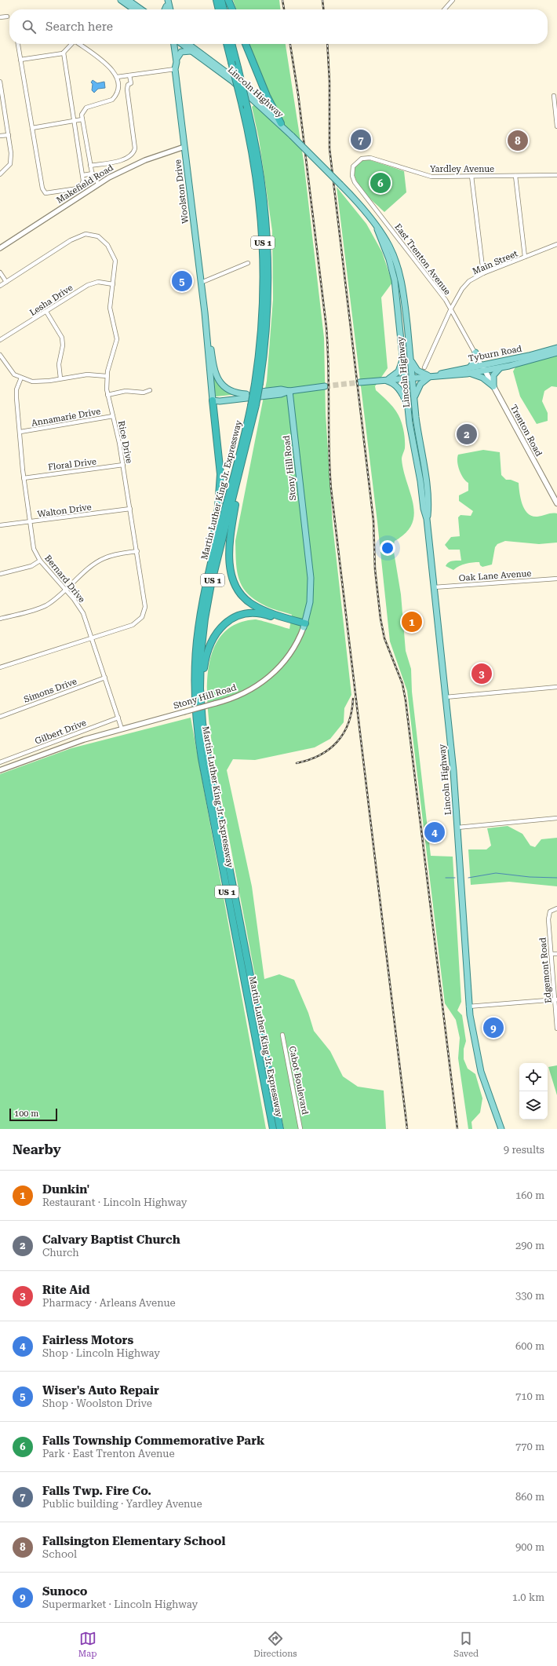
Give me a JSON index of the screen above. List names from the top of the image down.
{
  "streets": {
    "highway": ["US 1", "Martin Luther King Jr. Expressway"],
    "main road": [
      "Lincoln Highway",
      "Woolston Drive",
      "Tyburn Road",
      "Trenton Road",
      "Stony Hill Road"
    ],
    "street": [
      "Yardley Avenue",
      "Makefield Road",
      "East Trenton Avenue",
      "Main Street",
      "Lesha Drive",
      "Annamarie Drive",
      "Rice Drive",
      "Floral Drive",
      "Walton Drive",
      "Oak Lane Avenue",
      "Bernard Drive",
      "Simons Drive",
      "Gilbert Drive",
      "Edgemont Road",
      "Cabot Boulevard"
    ]
  },
  "crossings": [
    ["Lincoln Highway", "Tyburn Road"],
    ["Lincoln Highway", "Oak Lane Avenue"],
    ["Yardley Avenue", "East Trenton Avenue"],
    ["Makefield Road", "Woolston Drive"],
    ["Woolston Drive", "Stony Hill Road"],
    ["East Trenton Avenue", "Main Street"],
    ["East Trenton Avenue", "Tyburn Road"],
    ["East Trenton Avenue", "Trenton Road"],
    ["Lesha Drive", "Rice Drive"],
    ["Tyburn Road", "Trenton Road"],
    ["Annamarie Drive", "Rice Drive"],
    ["Annamarie Drive", "Bernard Drive"],
    ["Rice Drive", "Floral Drive"],
    ["Rice Drive", "Walton Drive"],
    ["Rice Drive", "Bernard Drive"],
    ["Floral Drive", "Bernard Drive"],
    ["Stony Hill Road", "Bernard Drive"],
    ["Walton Drive", "Bernard Drive"],
    ["Bernard Drive", "Simons Drive"],
    ["Bernard Drive", "Gilbert Drive"]
  ],
  "scale_bar": "100 m",
  "page": {
    "search": "Search here",
    "pins": [
      "7",
      "8",
      "6",
      "5",
      "2",
      "1",
      "3",
      "4",
      "9"
    ],
    "scale": "100 m",
    "heading": ["Nearby", "9 results"],
    "list": [
      {
        "mark": "1",
        "name": "Dunkin'",
        "note": "Restaurant · Lincoln Highway",
        "value": "160 m"
      },
      {
        "mark": "2",
        "name": "Calvary Baptist Church",
        "note": "Church",
        "value": "290 m"
      },
      {
        "mark": "3",
        "name": "Rite Aid",
        "note": "Pharmacy · Arleans Avenue",
        "value": "330 m"
      },
      {
        "mark": "4",
        "name": "Fairless Motors",
        "note": "Shop · Lincoln Highway",
        "value": "600 m"
      },
      {
        "mark": "5",
        "name": "Wiser's Auto Repair",
        "note": "Shop · Woolston Drive",
        "value": "710 m"
      },
      {
        "mark": "6",
        "name": "Falls Township Commemorative Park",
        "note": "Park · East Trenton Avenue",
        "value": "770 m"
      },
      {
        "mark": "7",
        "name": "Falls Twp. Fire Co.",
        "note": "Public building · Yardley Avenue",
        "value": "860 m"
      },
      {
        "mark": "8",
        "name": "Fallsington Elementary School",
        "note": "School",
        "value": "900 m"
      },
      {
        "mark": "9",
        "name": "Sunoco",
        "note": "Supermarket · Lincoln Highway",
        "value": "1.0 km"
      }
    ],
    "nav": ["Map", "Directions", "Saved"]
  }
}
